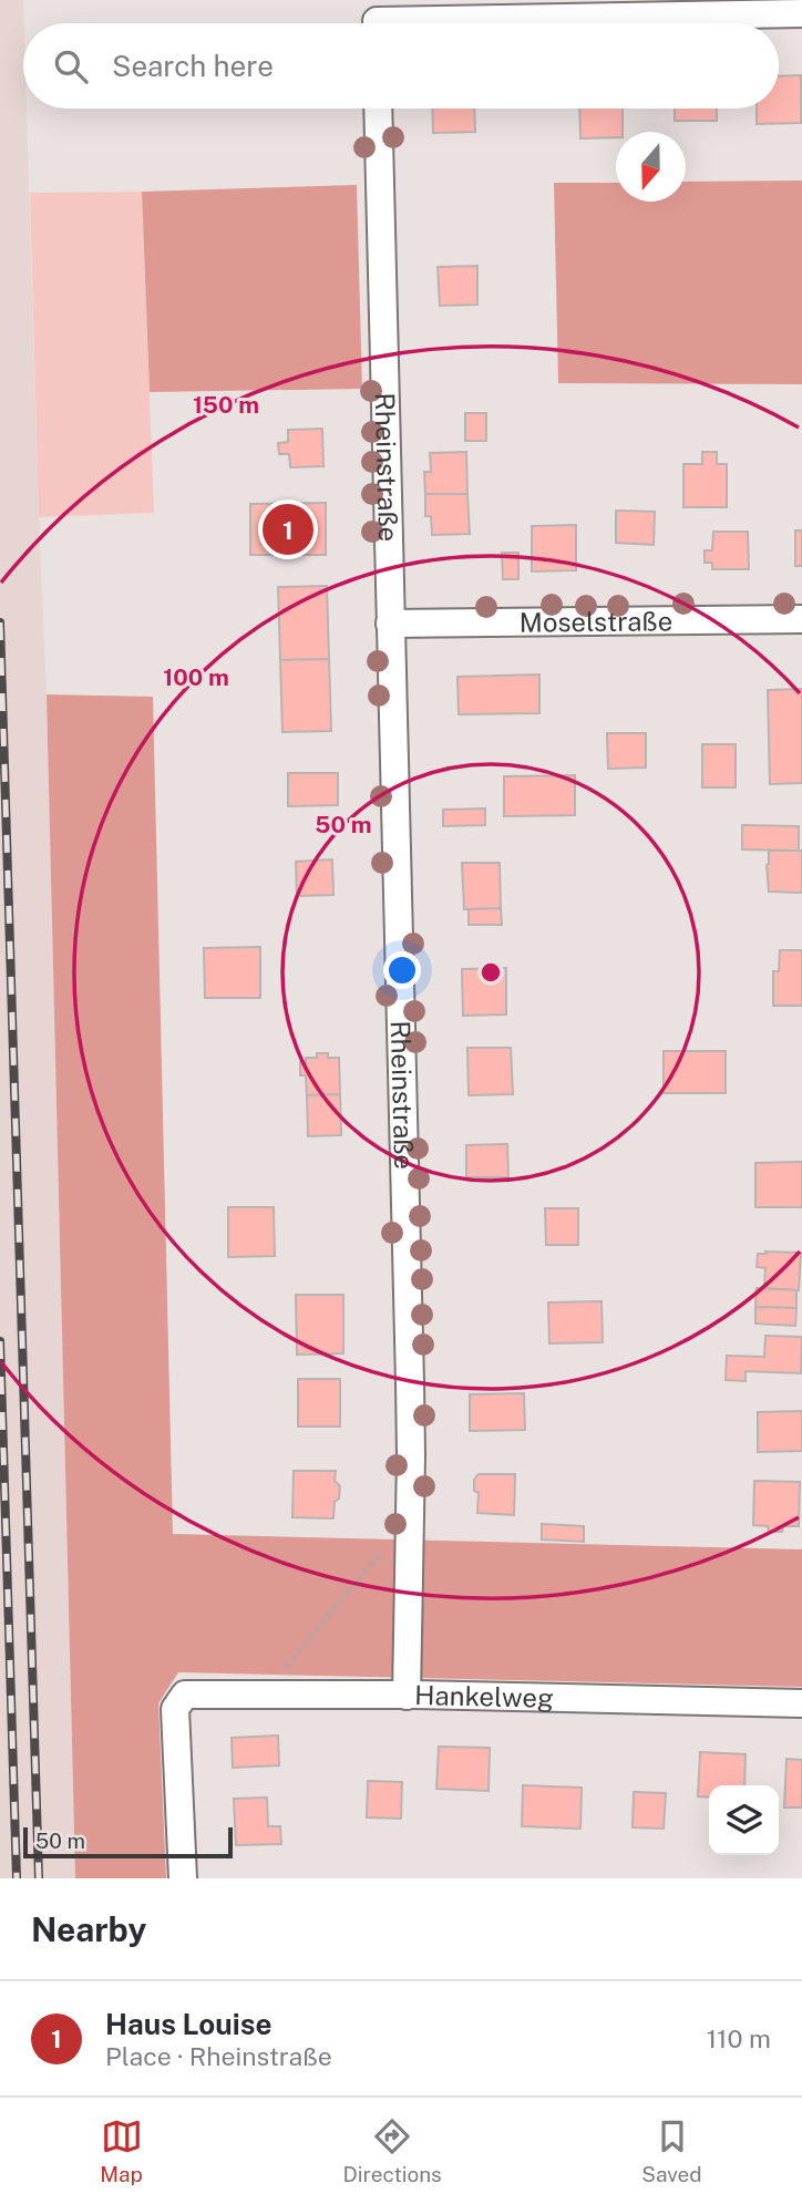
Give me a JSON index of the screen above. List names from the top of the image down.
{
  "streets": {
    "street": ["Rheinstraße", "Moselstraße", "Hankelweg"]
  },
  "crossings": [
    ["Rheinstraße", "Moselstraße"],
    ["Rheinstraße", "Hankelweg"]
  ],
  "scale_bar": "50 m",
  "north": "bottom",
  "page": {
    "search": "Search here",
    "pins": "1",
    "scale": "50 m",
    "heading": "Nearby",
    "list": [
      {
        "mark": "1",
        "name": "Haus Louise",
        "note": "Place · Rheinstraße",
        "value": "110 m"
      }
    ],
    "nav": ["Map", "Directions", "Saved"]
  },
  "rings": ["150 m", "100 m", "50 m"]
}
